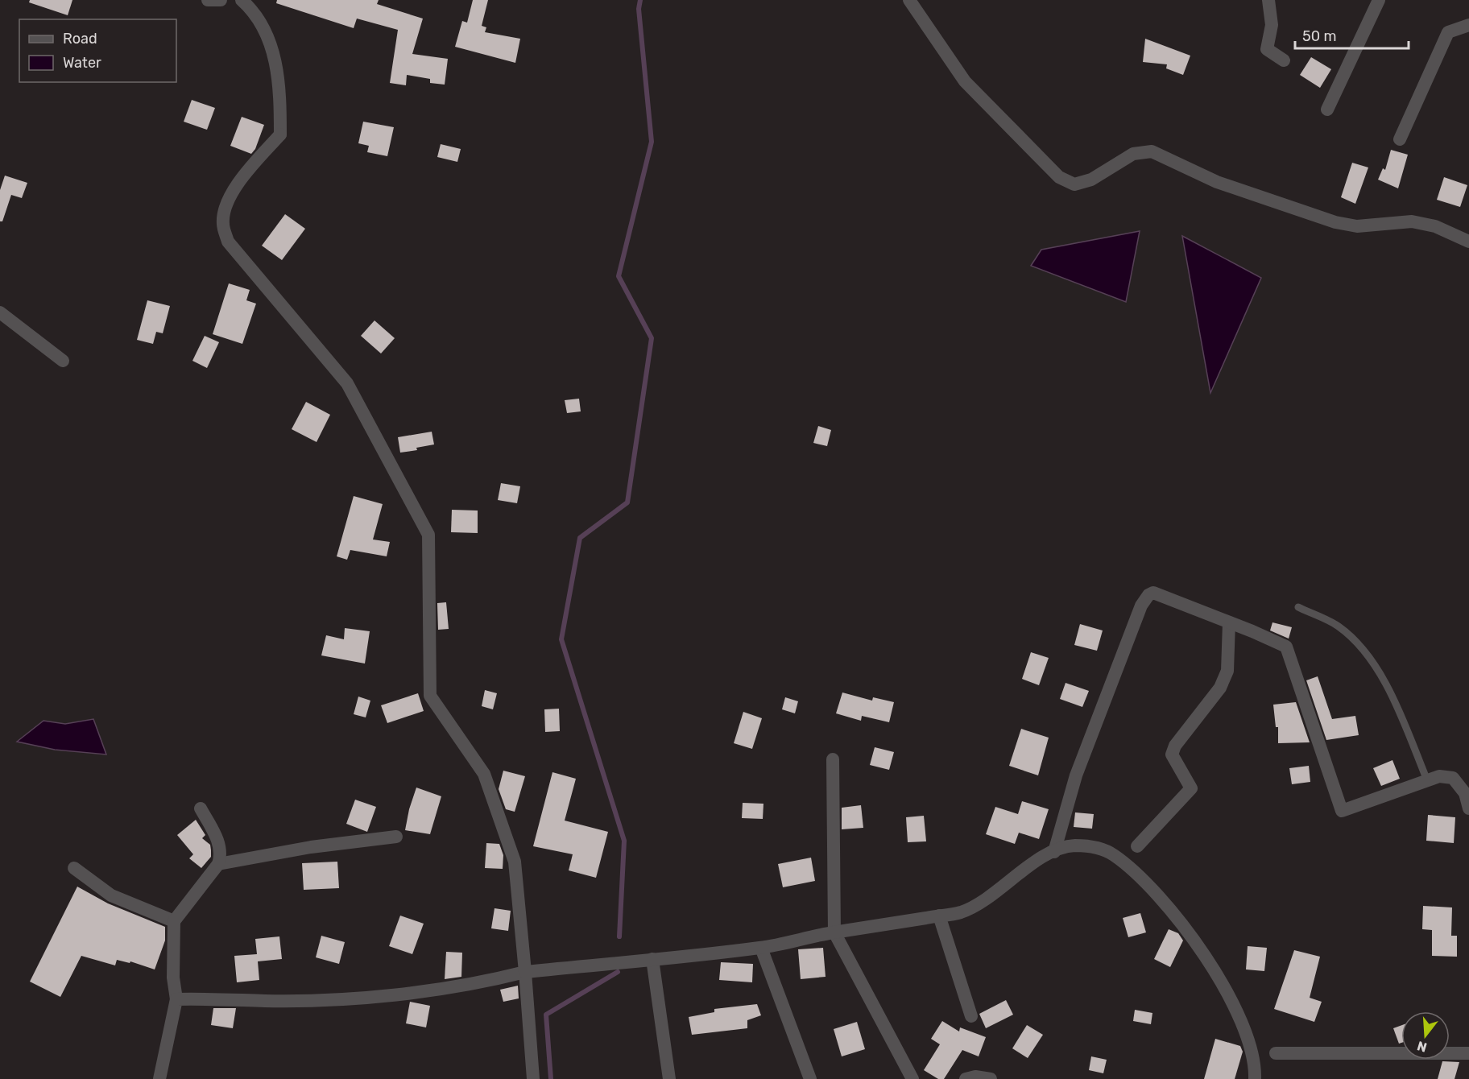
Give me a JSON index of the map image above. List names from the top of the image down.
{
  "legend": ["Road", "Water"],
  "scale_bar": "50 m",
  "north": "bottom"
}
